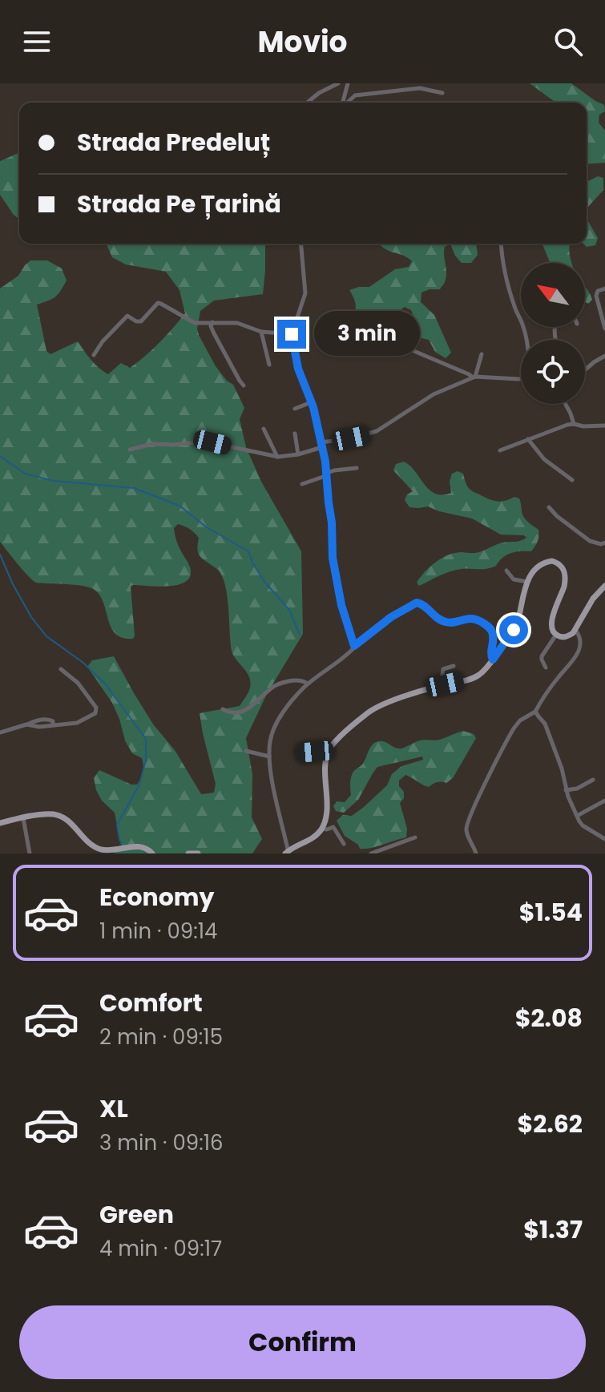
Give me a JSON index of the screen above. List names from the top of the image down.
{
  "north": "top left",
  "page": {
    "header": "Movio",
    "banner": ["Strada Predeluț", "Strada Pe Țarină"],
    "bubble": "3 min",
    "list": [
      {
        "name": "Economy",
        "note": "1 min · 09:14",
        "value": "$1.54"
      },
      {
        "name": "Comfort",
        "note": "2 min · 09:15",
        "value": "$2.08"
      },
      {
        "name": "XL",
        "note": "3 min · 09:16",
        "value": "$2.62"
      },
      {
        "name": "Green",
        "note": "4 min · 09:17",
        "value": "$1.37"
      }
    ],
    "buttons": "Confirm"
  }
}
